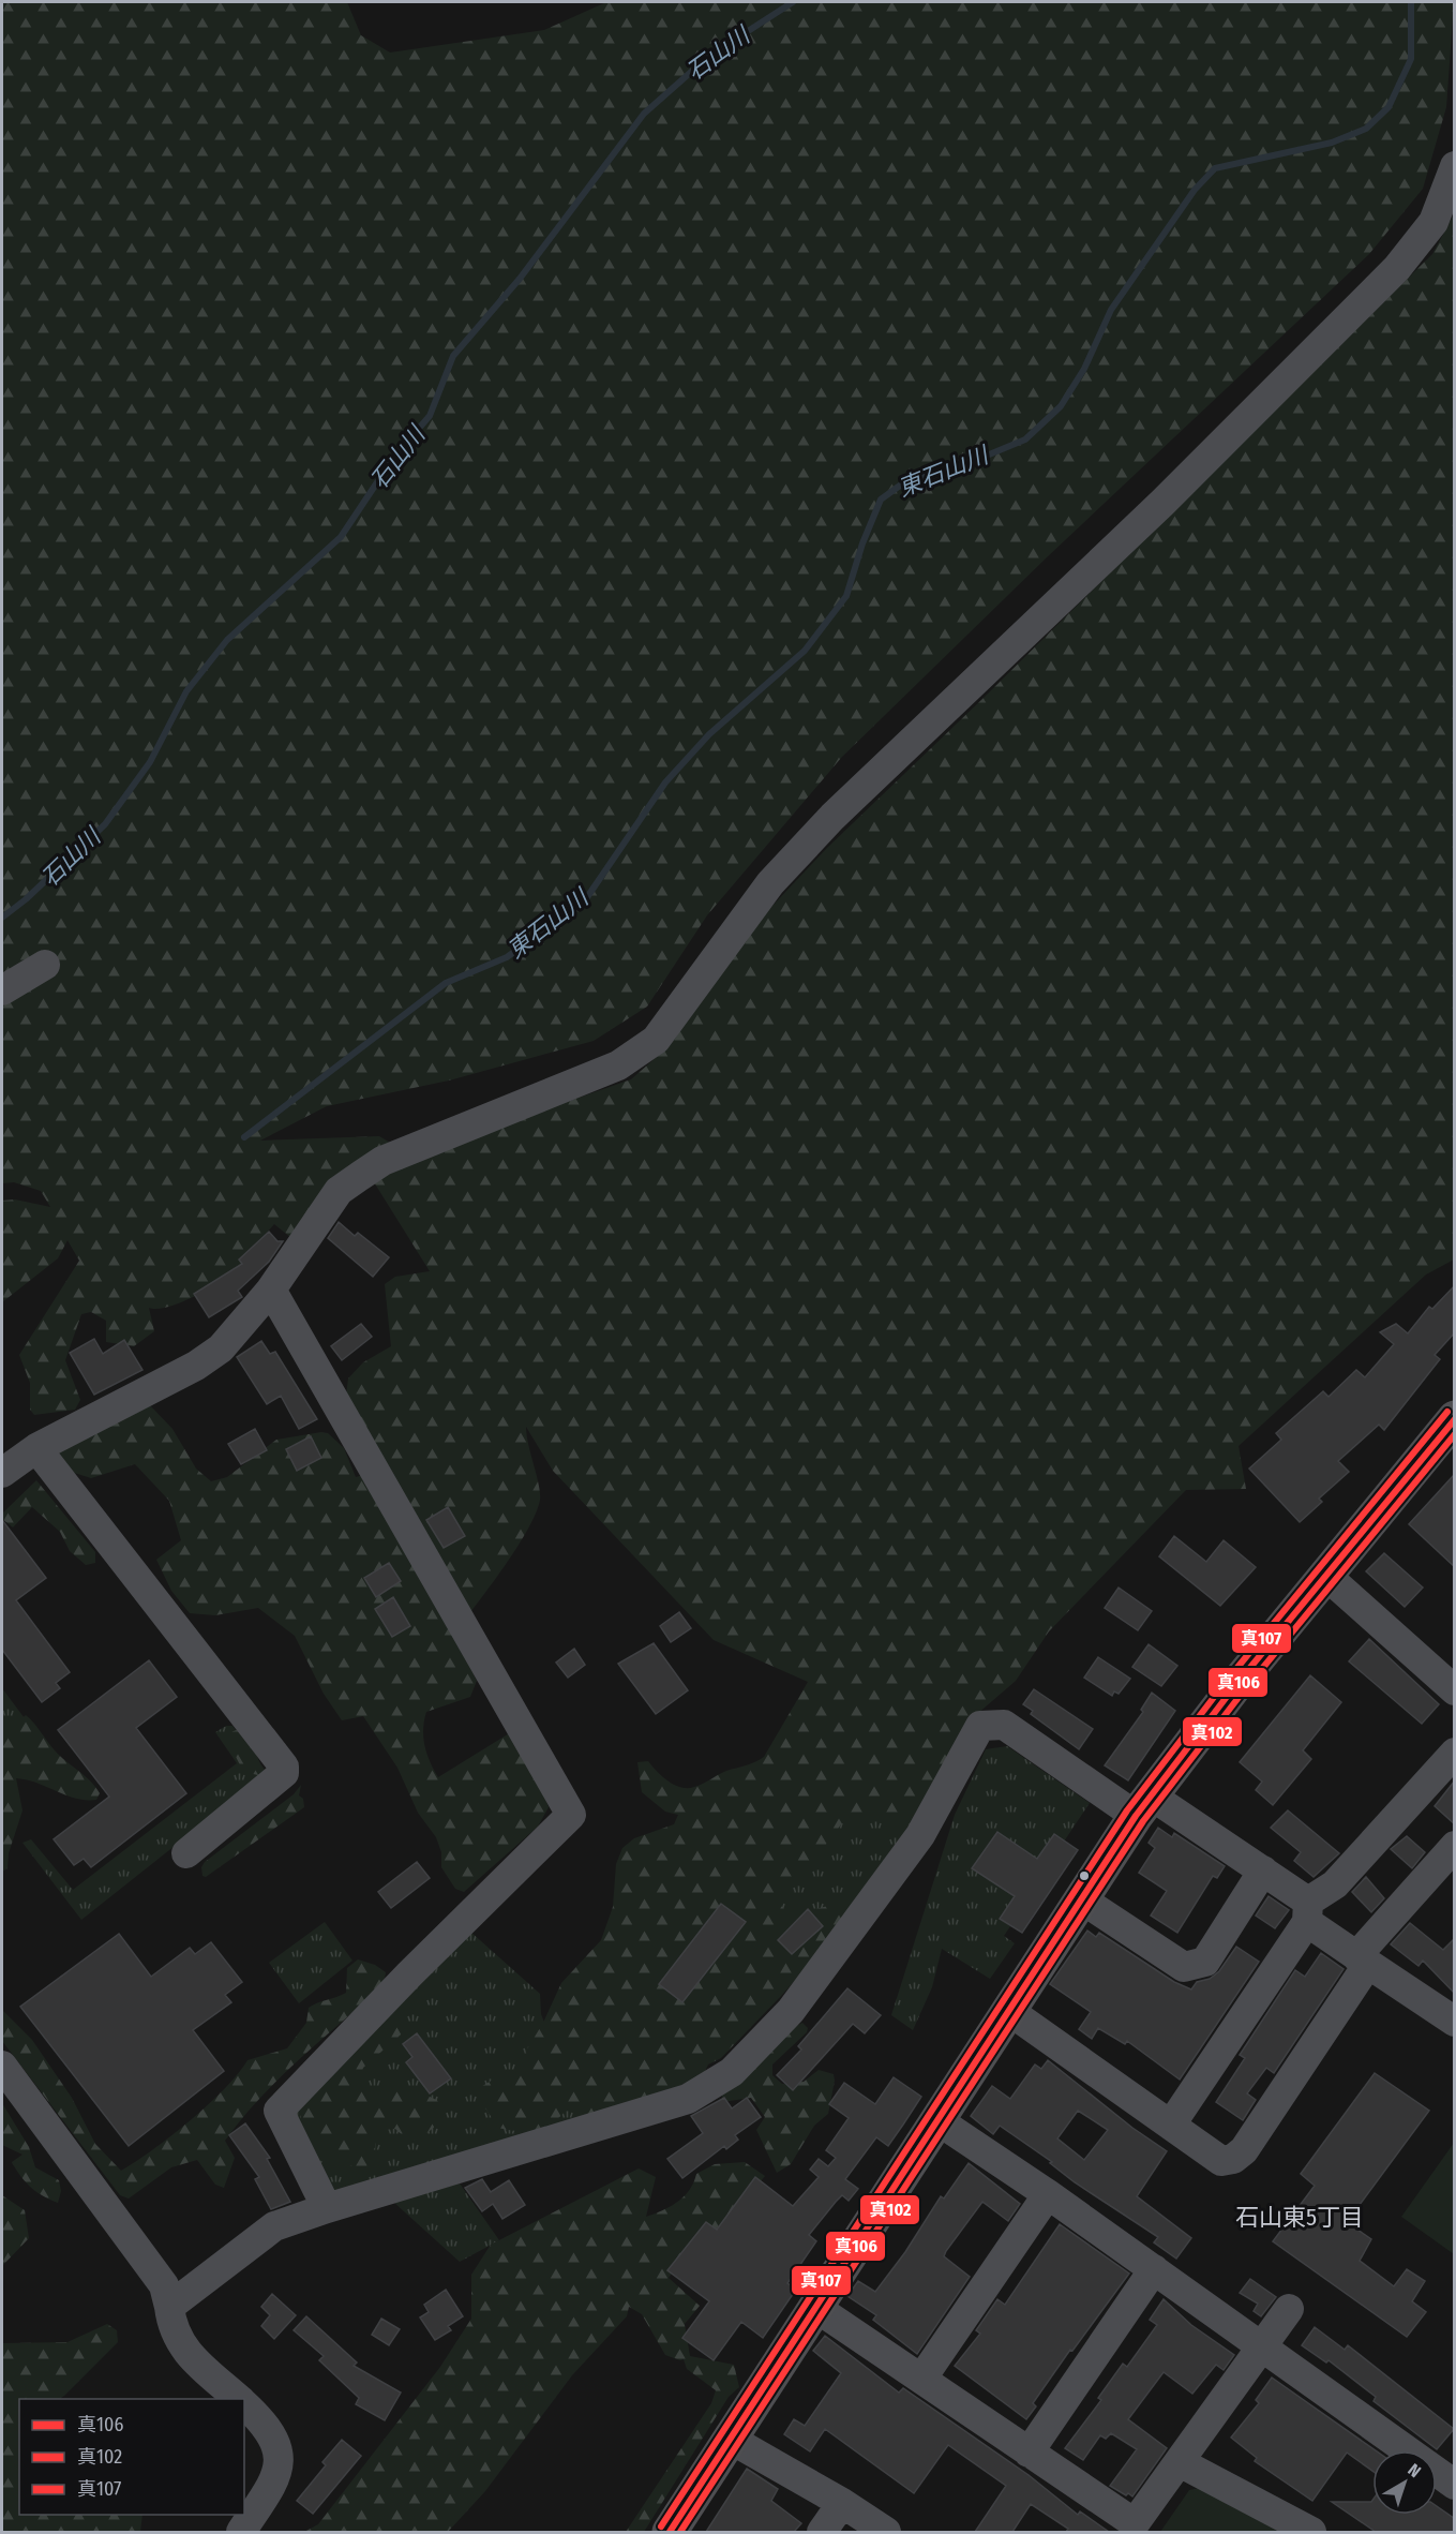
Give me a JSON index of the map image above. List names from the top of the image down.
{
  "districts": ["石山東5丁目"],
  "water": ["石山川", "東石山川"],
  "lines": ["transit line 真107", "transit line 真106", "transit line 真102"],
  "legend": ["真106", "真102", "真107"],
  "north": "top right"
}
